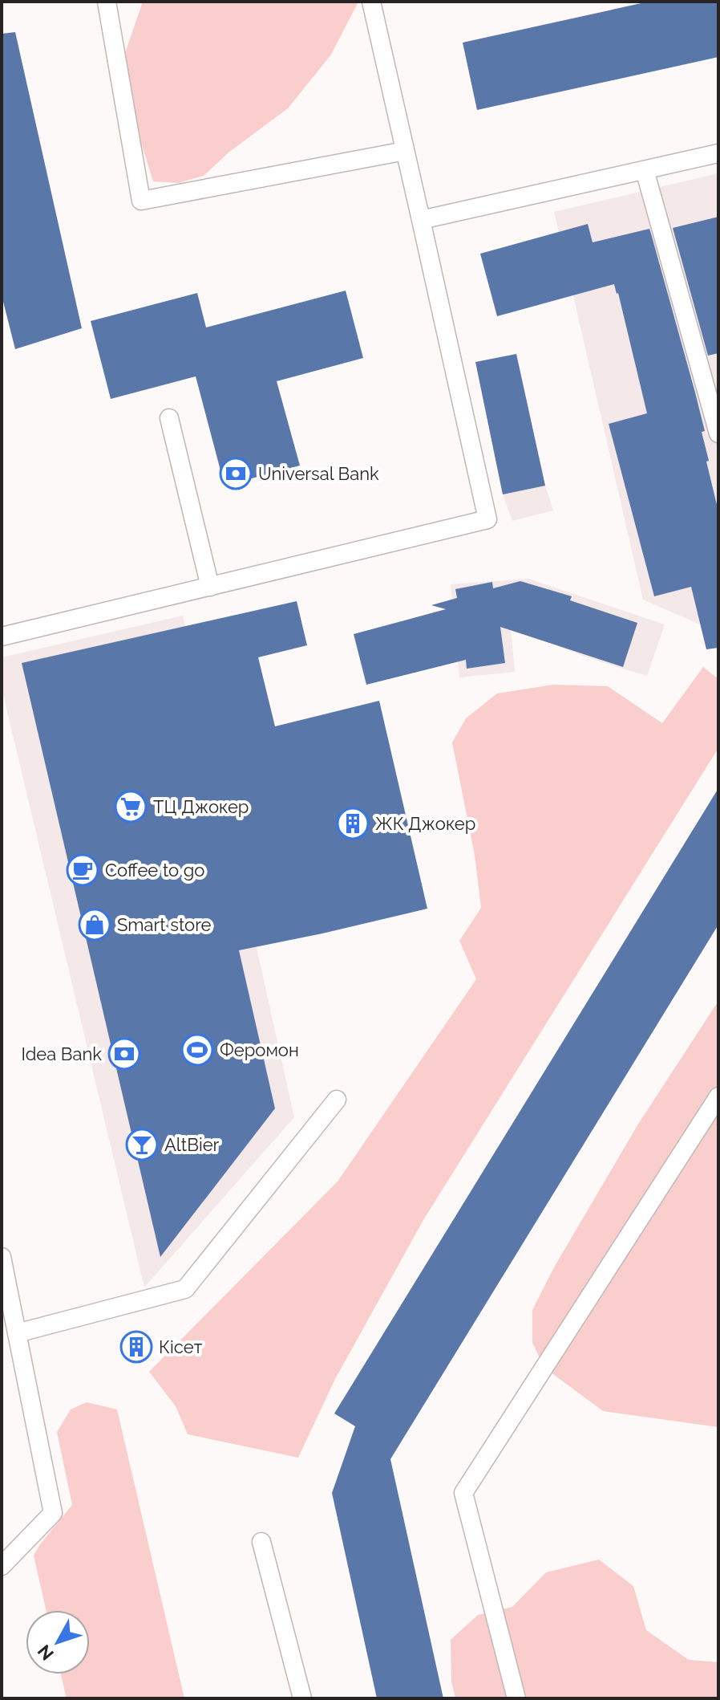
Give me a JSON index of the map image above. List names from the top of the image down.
{
  "places": {
    "bank": ["Universal Bank", "Idea Bank"],
    "supermarket": ["ТЦ Джокер"],
    "building": ["ЖК Джокер", "Кісет"],
    "cafe": ["Coffee to go"],
    "shop": ["Smart store"],
    "sports": ["Феромон"],
    "bar": ["AltBier"]
  },
  "north": "bottom left"
}
